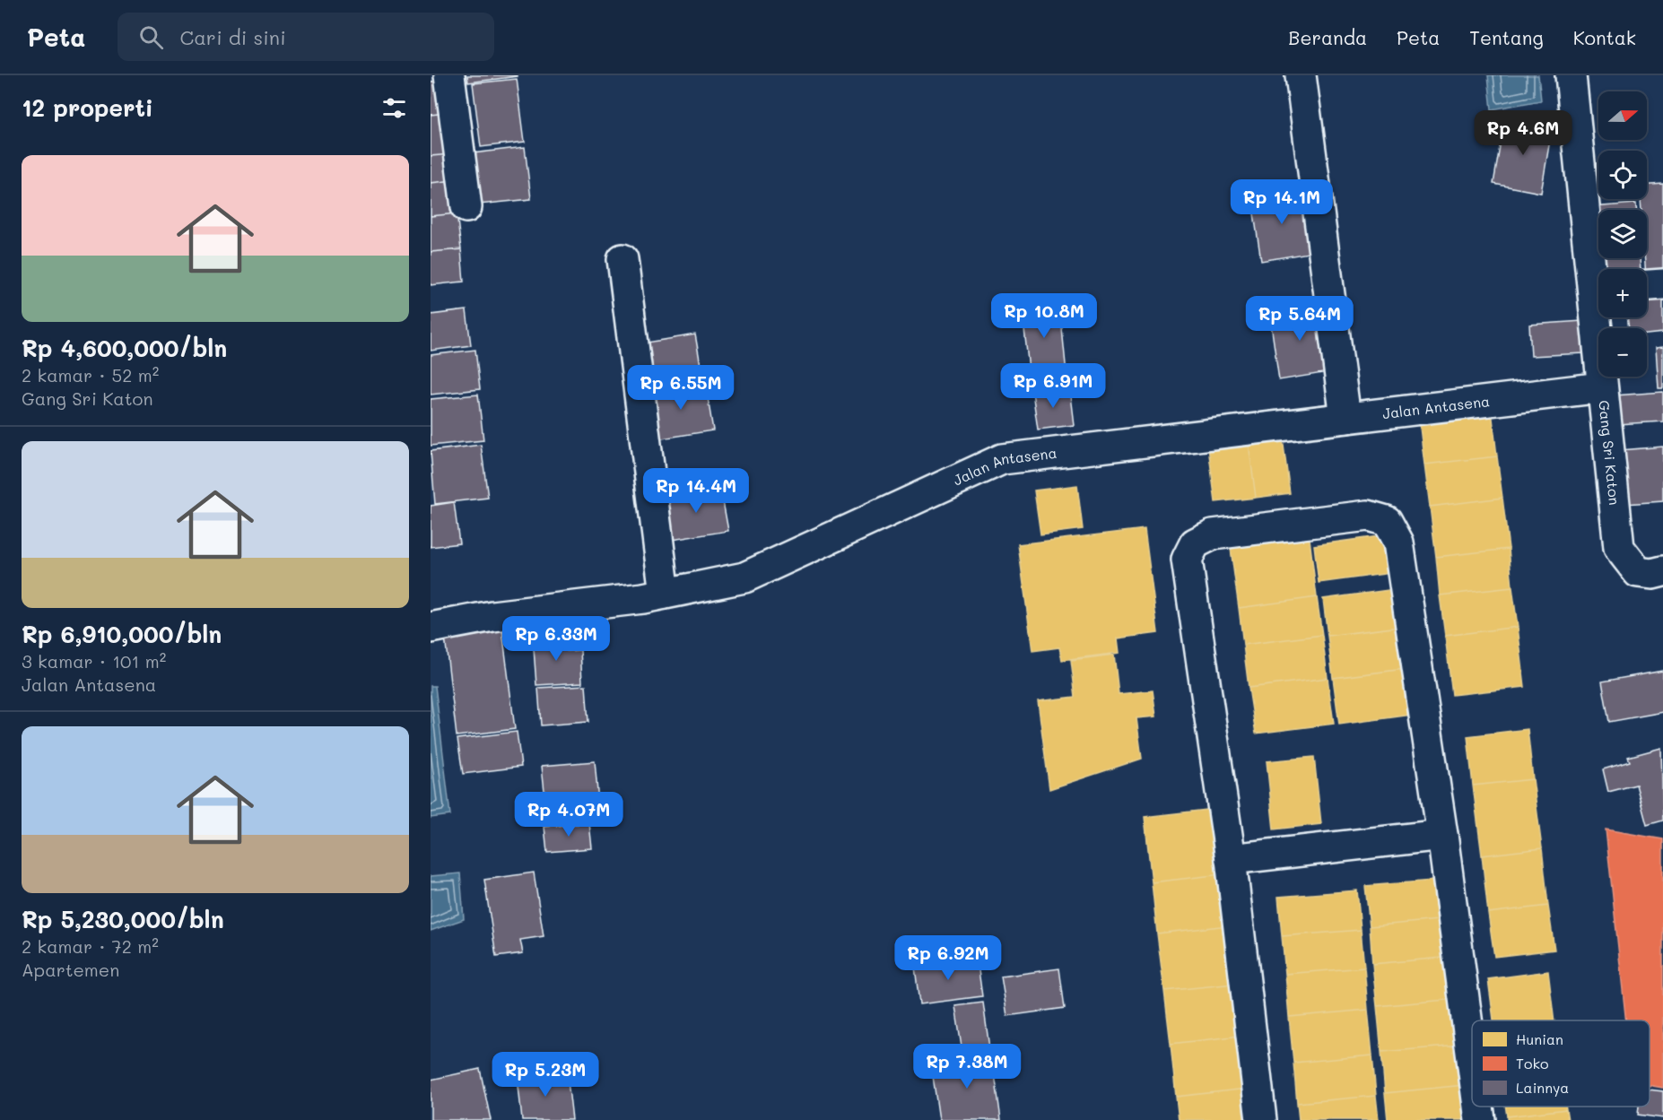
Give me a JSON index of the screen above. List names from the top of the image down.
{
  "streets": {
    "street": ["Jalan Antasena", "Gang Sri Katon"]
  },
  "crossings": [
    ["Jalan Antasena", "Gang Sri Katon"]
  ],
  "legend": ["Hunian", "Toko", "Lainnya"],
  "north": "right",
  "page": {
    "header": "Peta",
    "search": "Cari di sini",
    "nav": [
      "Beranda",
      "Peta",
      "Tentang",
      "Kontak"
    ],
    "heading": "12 properti",
    "map_buttons": ["+", "−"],
    "price": [
      "Rp 4.6M",
      "Rp 14.1M",
      "Rp 10.8M",
      "Rp 5.64M",
      "Rp 6.91M",
      "Rp 6.55M",
      "Rp 14.4M",
      "Rp 6.33M",
      "Rp 4.07M",
      "Rp 6.92M",
      "Rp 7.38M",
      "Rp 5.23M"
    ],
    "list": [
      {
        "name": "Rp 4,600,000/bln",
        "note": "2 kamar · 52 m² · Gang Sri Katon"
      },
      {
        "name": "Rp 6,910,000/bln",
        "note": "3 kamar · 101 m² · Jalan Antasena"
      },
      {
        "name": "Rp 5,230,000/bln",
        "note": "2 kamar · 72 m² · Apartemen"
      }
    ]
  }
}
